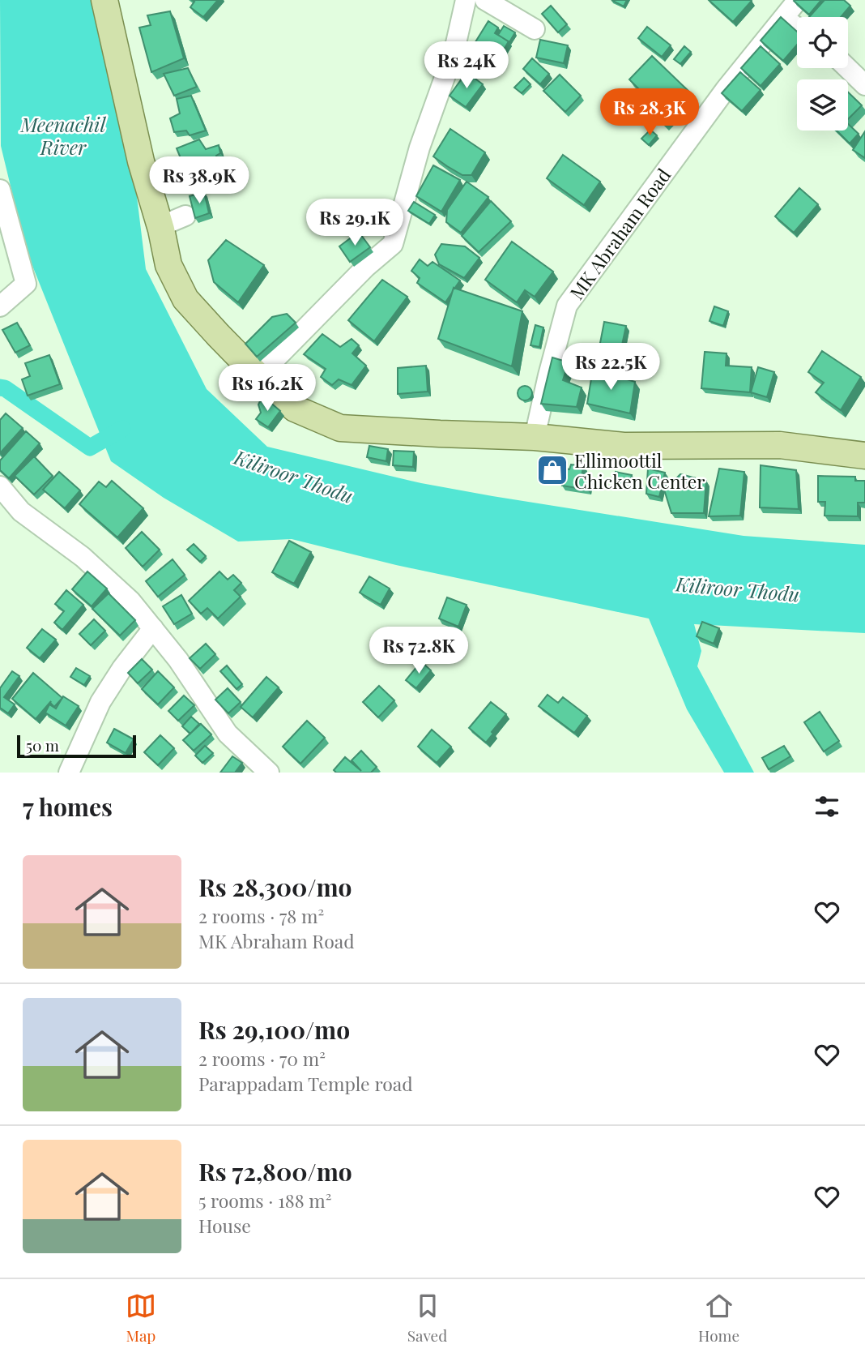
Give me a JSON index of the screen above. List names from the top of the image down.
{
  "streets": {
    "street": ["MK Abraham Road"]
  },
  "water": ["Meenachil River", "Kiliroor Thodu"],
  "places": {
    "shop": ["Ellimoottil Chicken Center"]
  },
  "scale_bar": "50 m",
  "page": {
    "price": [
      "Rs 24K",
      "Rs 28.3K",
      "Rs 38.9K",
      "Rs 29.1K",
      "Rs 22.5K",
      "Rs 16.2K",
      "Rs 72.8K"
    ],
    "scale": "50 m",
    "heading": "7 homes",
    "list": [
      {
        "name": "Rs 28,300/mo",
        "note": "2 rooms · 78 m² · MK Abraham Road"
      },
      {
        "name": "Rs 29,100/mo",
        "note": "2 rooms · 70 m² · Parappadam Temple road"
      },
      {
        "name": "Rs 72,800/mo",
        "note": "5 rooms · 188 m² · House"
      }
    ],
    "tabs": ["Map", "Saved", "Home"]
  }
}
